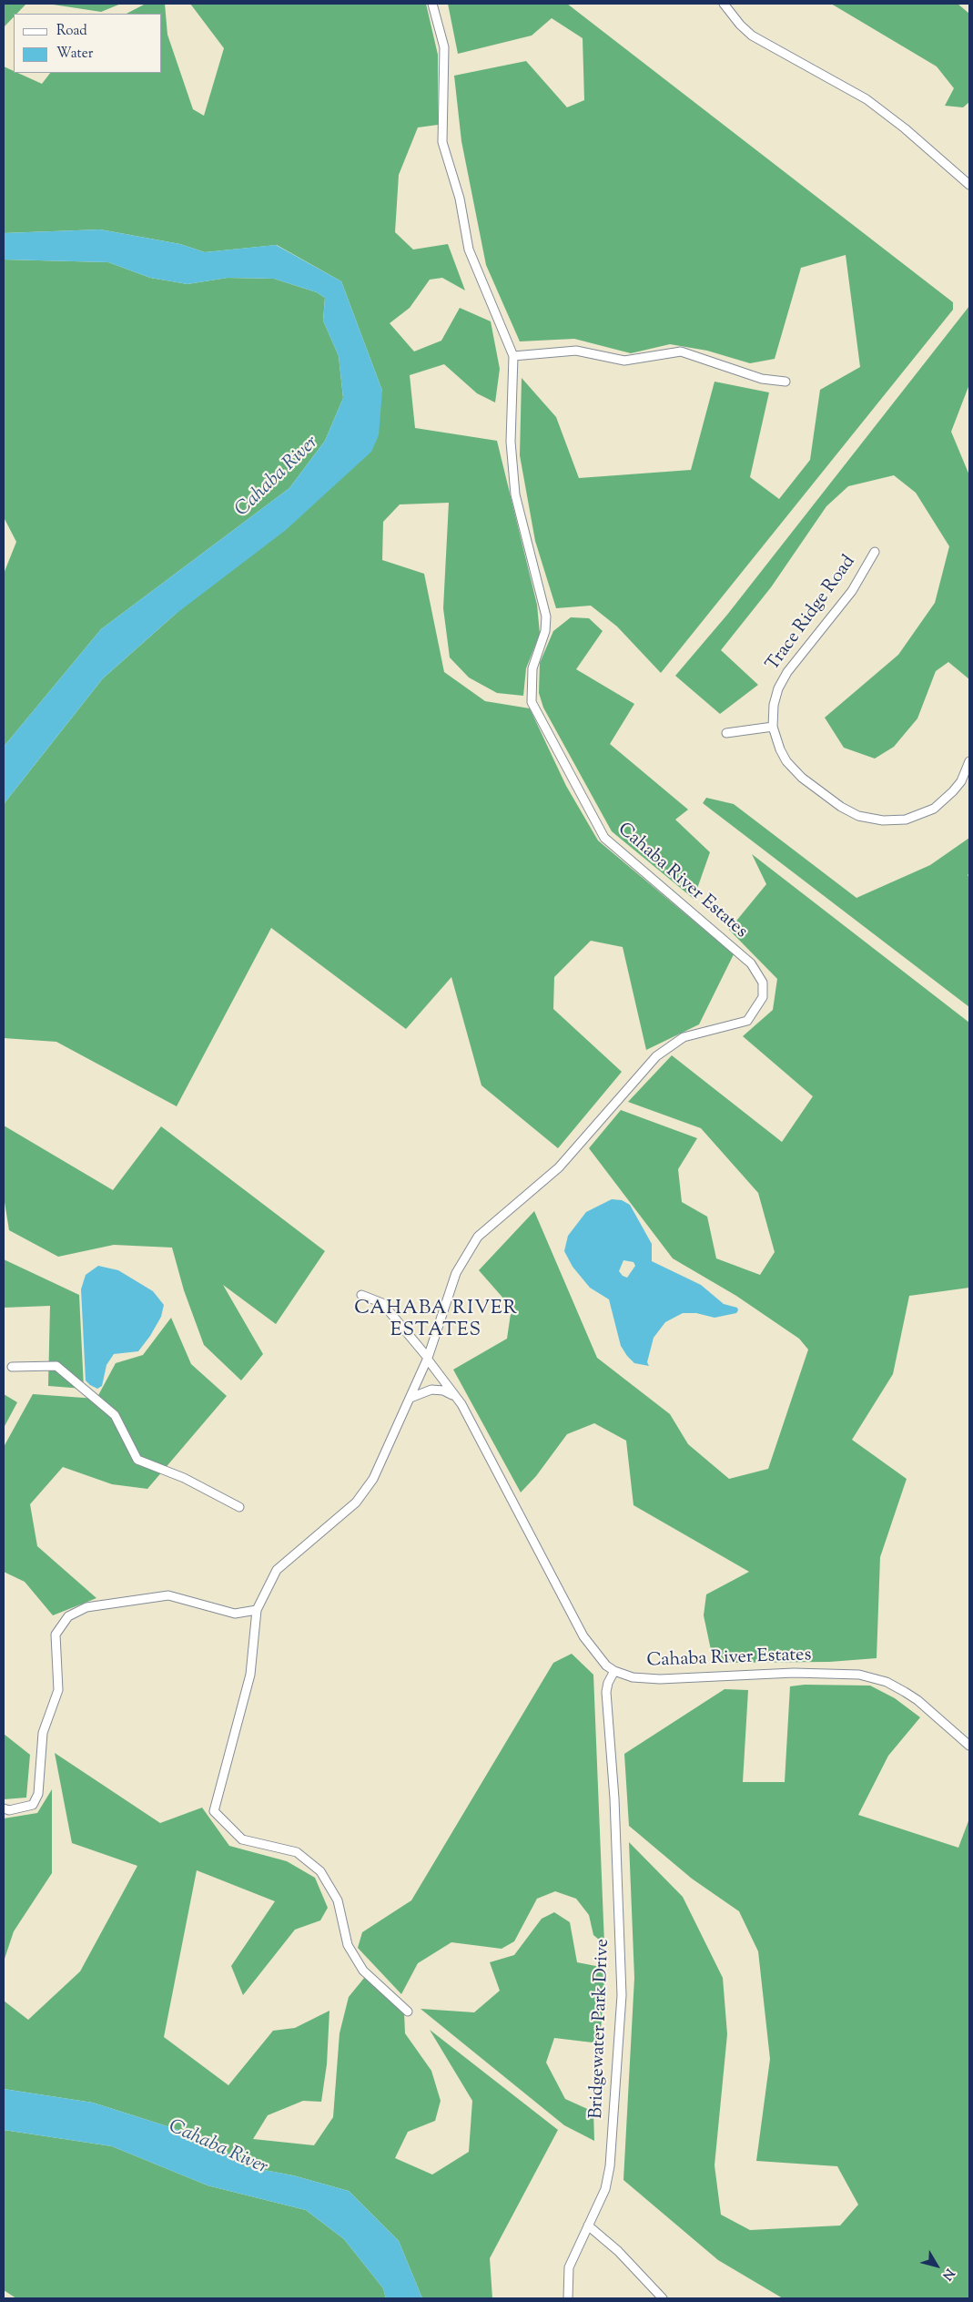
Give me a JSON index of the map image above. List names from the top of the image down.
{
  "streets": {
    "street": ["Trace Ridge Road", "Cahaba River Estates", "Bridgewater Park Drive"]
  },
  "crossings": [
    ["Cahaba River Estates", "Bridgewater Park Drive"]
  ],
  "districts": ["CAHABA RIVER ESTATES"],
  "water": ["Cahaba River"],
  "legend": ["Road", "Water"],
  "north": "bottom right"
}
